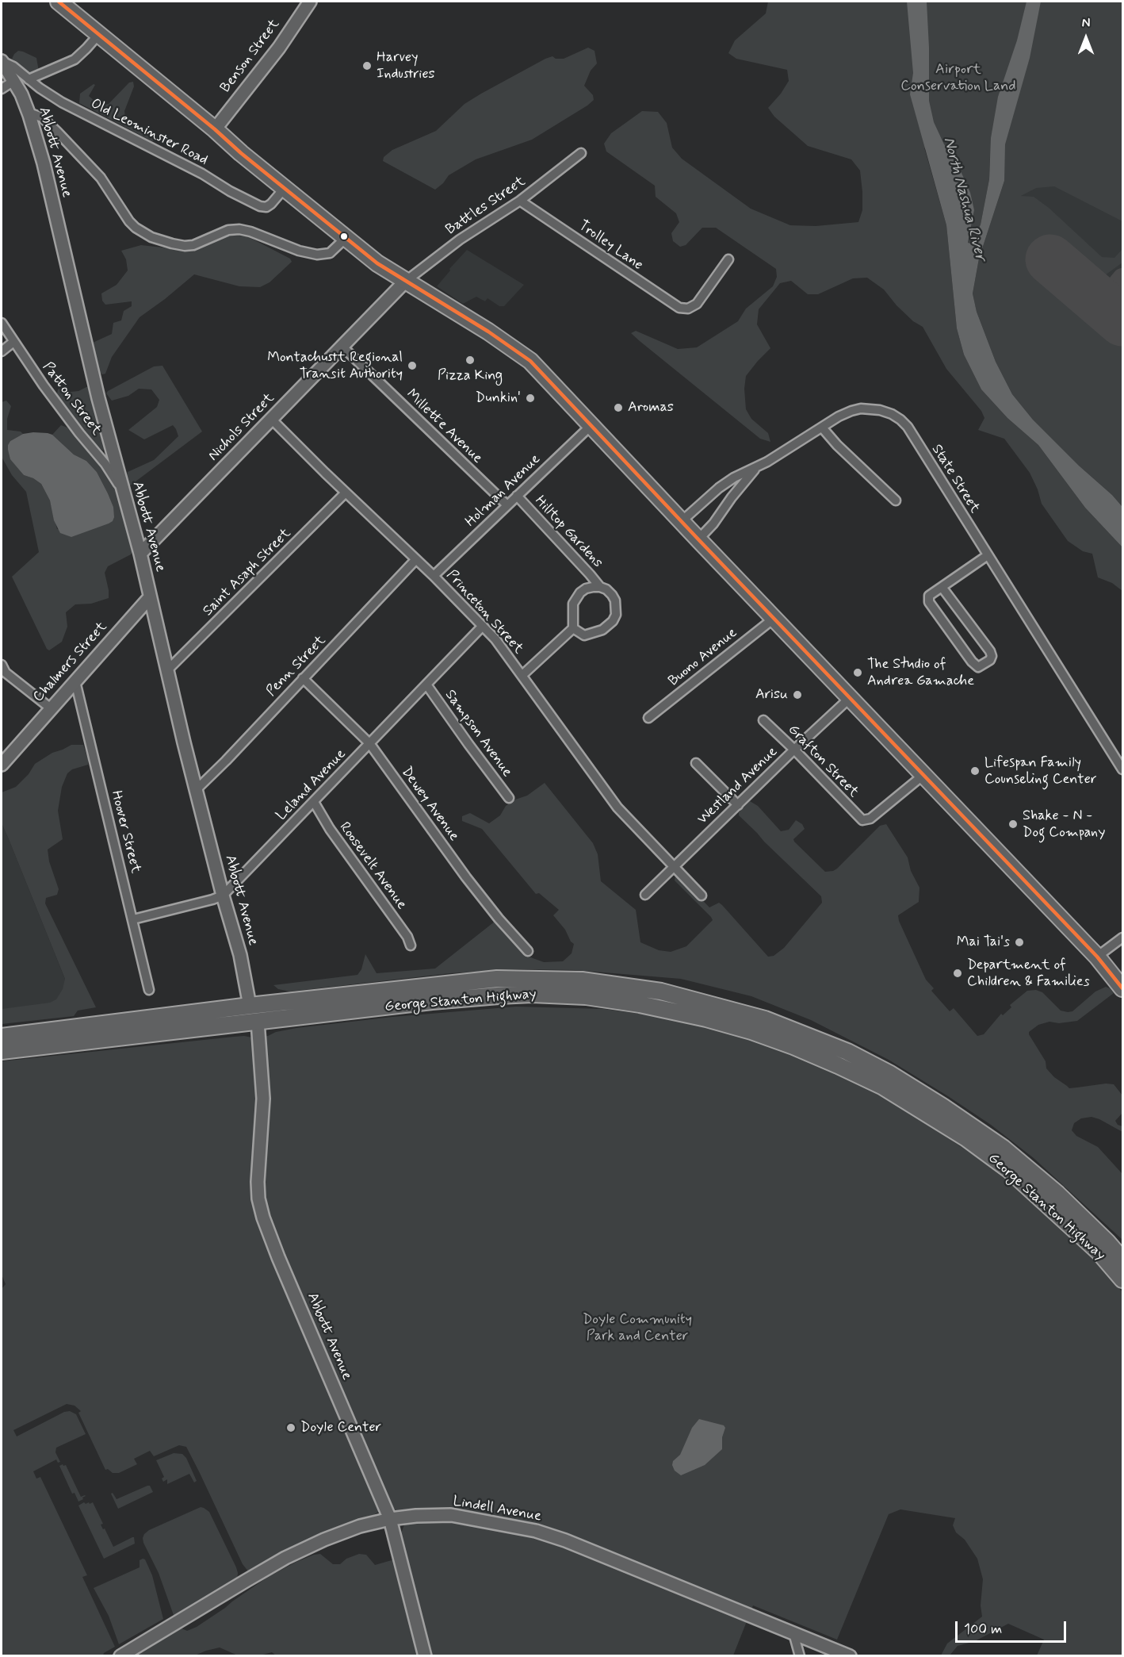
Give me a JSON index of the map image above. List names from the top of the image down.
{
  "streets": {
    "highway": ["George Stanton Highway"],
    "street": [
      "Benson Street",
      "Old Leominster Road",
      "Abbott Avenue",
      "Battles Street",
      "Trolley Lane",
      "Patton Street",
      "Millette Avenue",
      "Nichols Street",
      "State Street",
      "Holman Avenue",
      "Hilltop Gardens",
      "Saint Asaph Street",
      "Princeton Street",
      "Buono Avenue",
      "Chalmers Street",
      "Penn Street",
      "Sampson Avenue",
      "Grafton Street",
      "Leland Avenue",
      "Westland Avenue",
      "Dewey Avenue",
      "Hoover Street",
      "Roosevelt Avenue",
      "Lindell Avenue"
    ]
  },
  "crossings": [
    ["Old Leominster Road", "Abbott Avenue"],
    ["Abbott Avenue", "Patton Street"],
    ["Abbott Avenue", "Nichols Street"],
    ["Abbott Avenue", "Saint Asaph Street"],
    ["Abbott Avenue", "Chalmers Street"],
    ["Abbott Avenue", "Penn Street"],
    ["Abbott Avenue", "Leland Avenue"],
    ["Abbott Avenue", "George Stanton Highway"],
    ["Abbott Avenue", "Lindell Avenue"],
    ["Battles Street", "Trolley Lane"],
    ["Battles Street", "Nichols Street"],
    ["Millette Avenue", "Nichols Street"],
    ["Millette Avenue", "Holman Avenue"],
    ["Nichols Street", "Princeton Street"],
    ["Holman Avenue", "Hilltop Gardens"],
    ["Holman Avenue", "Princeton Street"],
    ["Saint Asaph Street", "Princeton Street"],
    ["Princeton Street", "Penn Street"],
    ["Princeton Street", "Leland Avenue"],
    ["Princeton Street", "Westland Avenue"],
    ["Chalmers Street", "Hoover Street"],
    ["Penn Street", "Dewey Avenue"],
    ["Sampson Avenue", "Leland Avenue"],
    ["Grafton Street", "Westland Avenue"],
    ["Leland Avenue", "Dewey Avenue"],
    ["Leland Avenue", "Hoover Street"],
    ["Leland Avenue", "Roosevelt Avenue"]
  ],
  "water": ["North Nashua River"],
  "parks": ["Airport Conservation Land", "Doyle Community Park and Center"],
  "places": [
    "Harvey Industries",
    "Pizza King",
    "Montachustt Regional Transit Authority",
    "Dunkin'",
    "Aromas",
    "The Studio of Andrea Gamache",
    "Arisu",
    "Lifespan Family Counseling Center",
    "Shake - N - Dog Company",
    "Mai Tai's",
    "Department of Children & Families",
    "Doyle Center"
  ],
  "scale_bar": "100 m",
  "north": "top"
}
